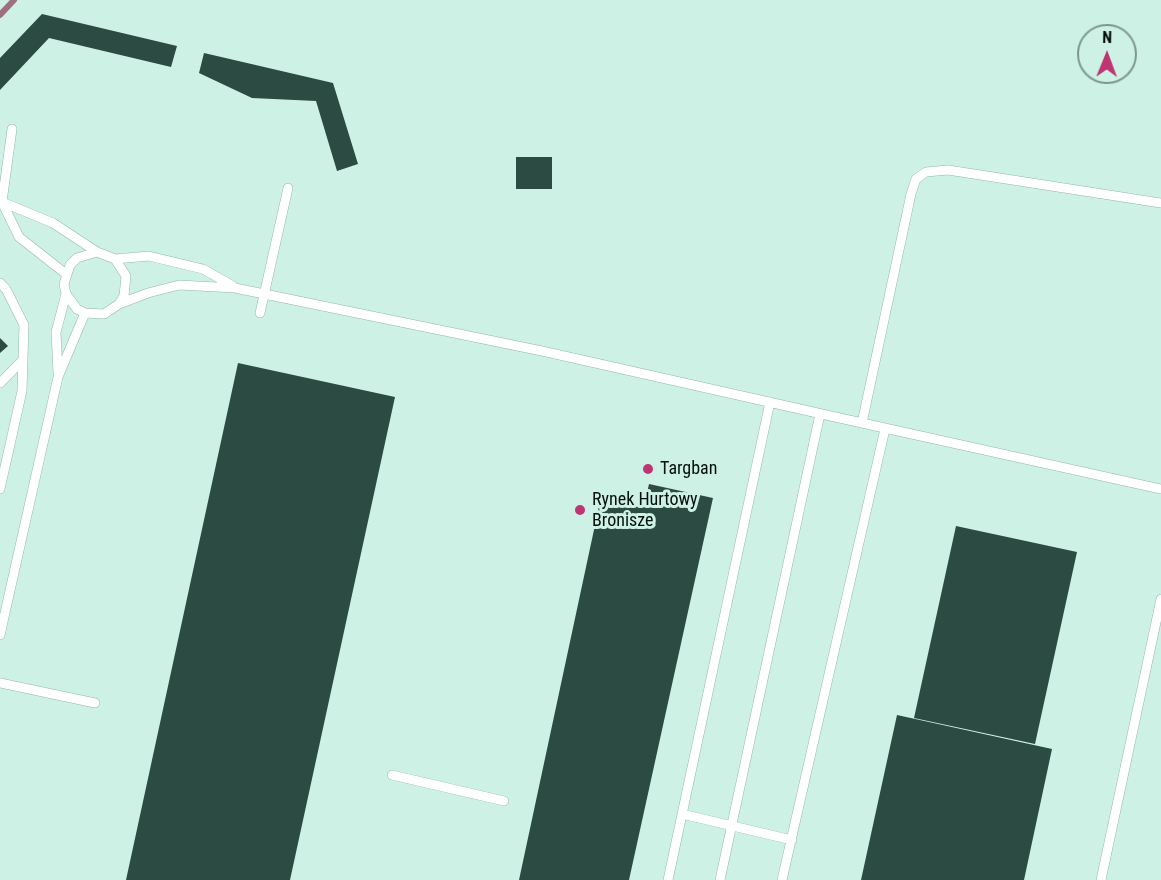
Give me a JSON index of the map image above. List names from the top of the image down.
{
  "places": ["Targban", "Rynek Hurtowy Bronisze"],
  "north": "top"
}
